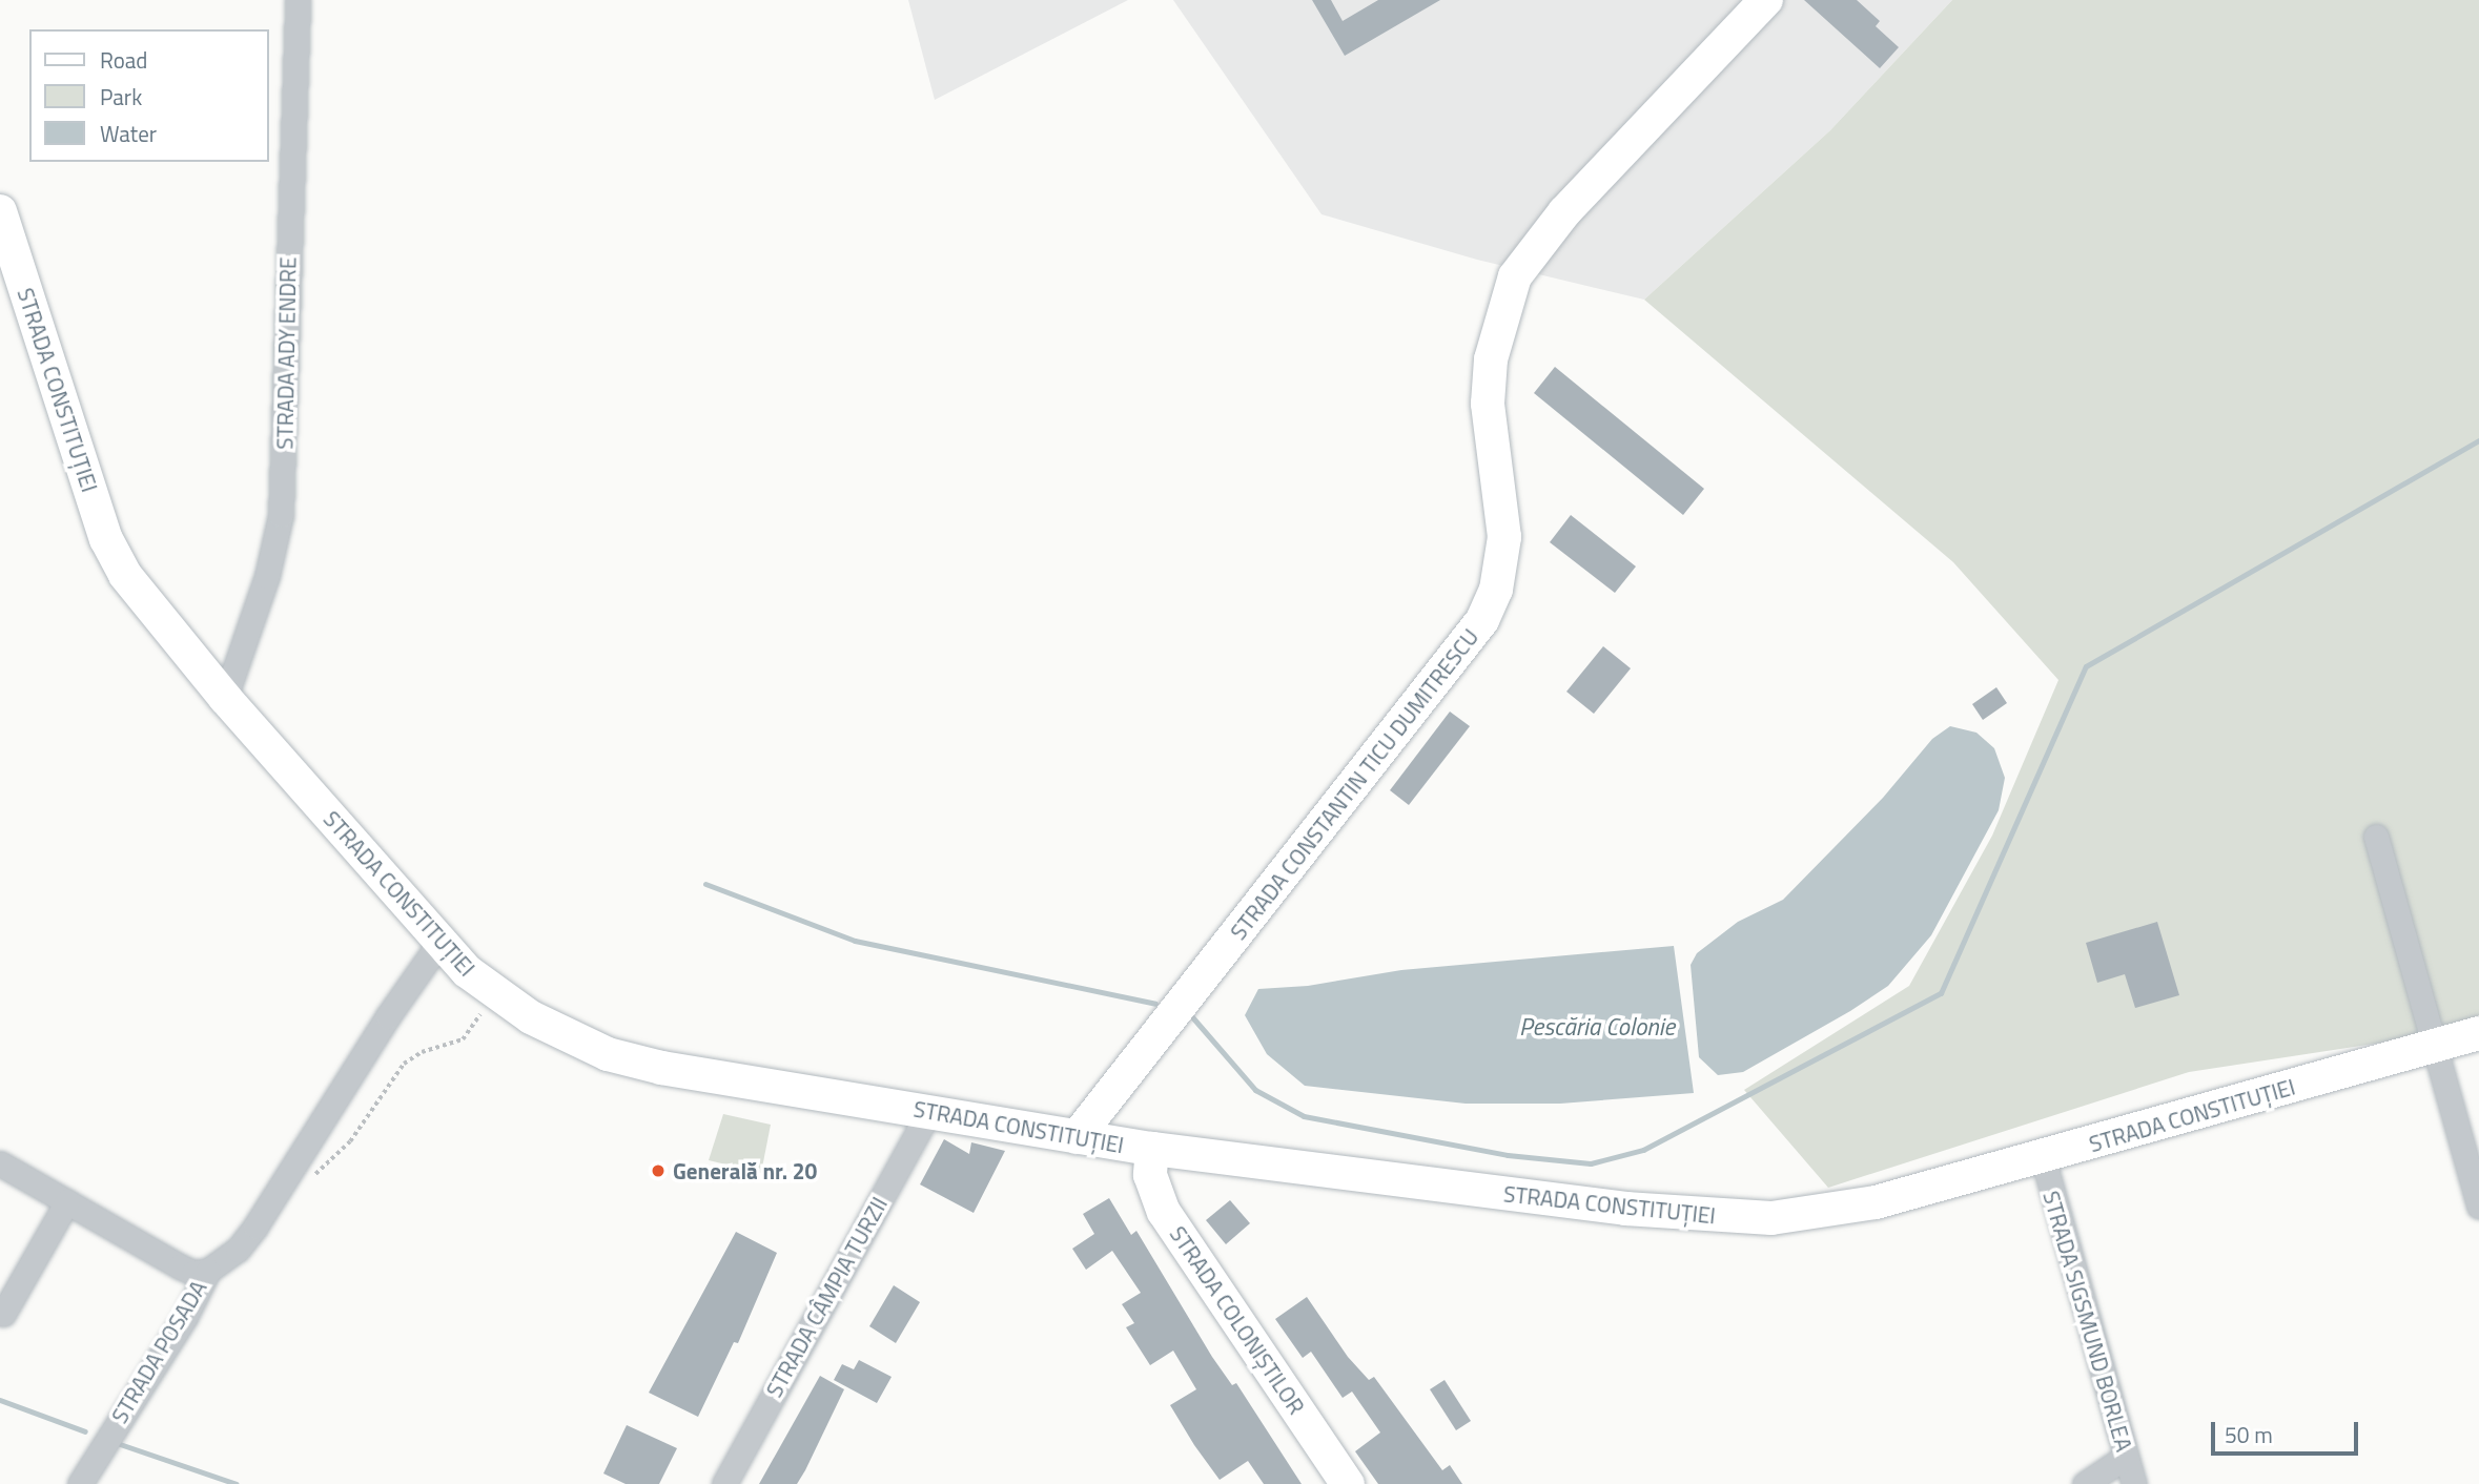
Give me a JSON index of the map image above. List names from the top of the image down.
{
  "streets": {
    "street": [
      "STRADA ADY ENDRE",
      "STRADA CONSTITUȚIEI",
      "STRADA CONSTANTIN TICU DUMITRESCU",
      "STRADA CÂMPIA TURZII",
      "STRADA COLONIȘTILOR",
      "STRADA SIGSMUND BORLEA",
      "STRADA POSADA"
    ]
  },
  "crossings": [
    ["STRADA ADY ENDRE", "STRADA CONSTITUȚIEI"],
    ["STRADA CONSTITUȚIEI", "STRADA CONSTANTIN TICU DUMITRESCU"],
    ["STRADA CONSTITUȚIEI", "STRADA CÂMPIA TURZII"],
    ["STRADA CONSTITUȚIEI", "STRADA COLONIȘTILOR"],
    ["STRADA CONSTITUȚIEI", "STRADA SIGSMUND BORLEA"]
  ],
  "water": ["Pescăria Colonie"],
  "places": ["Generală nr. 20"],
  "legend": ["Road", "Park", "Water"],
  "scale_bar": "50 m"
}
